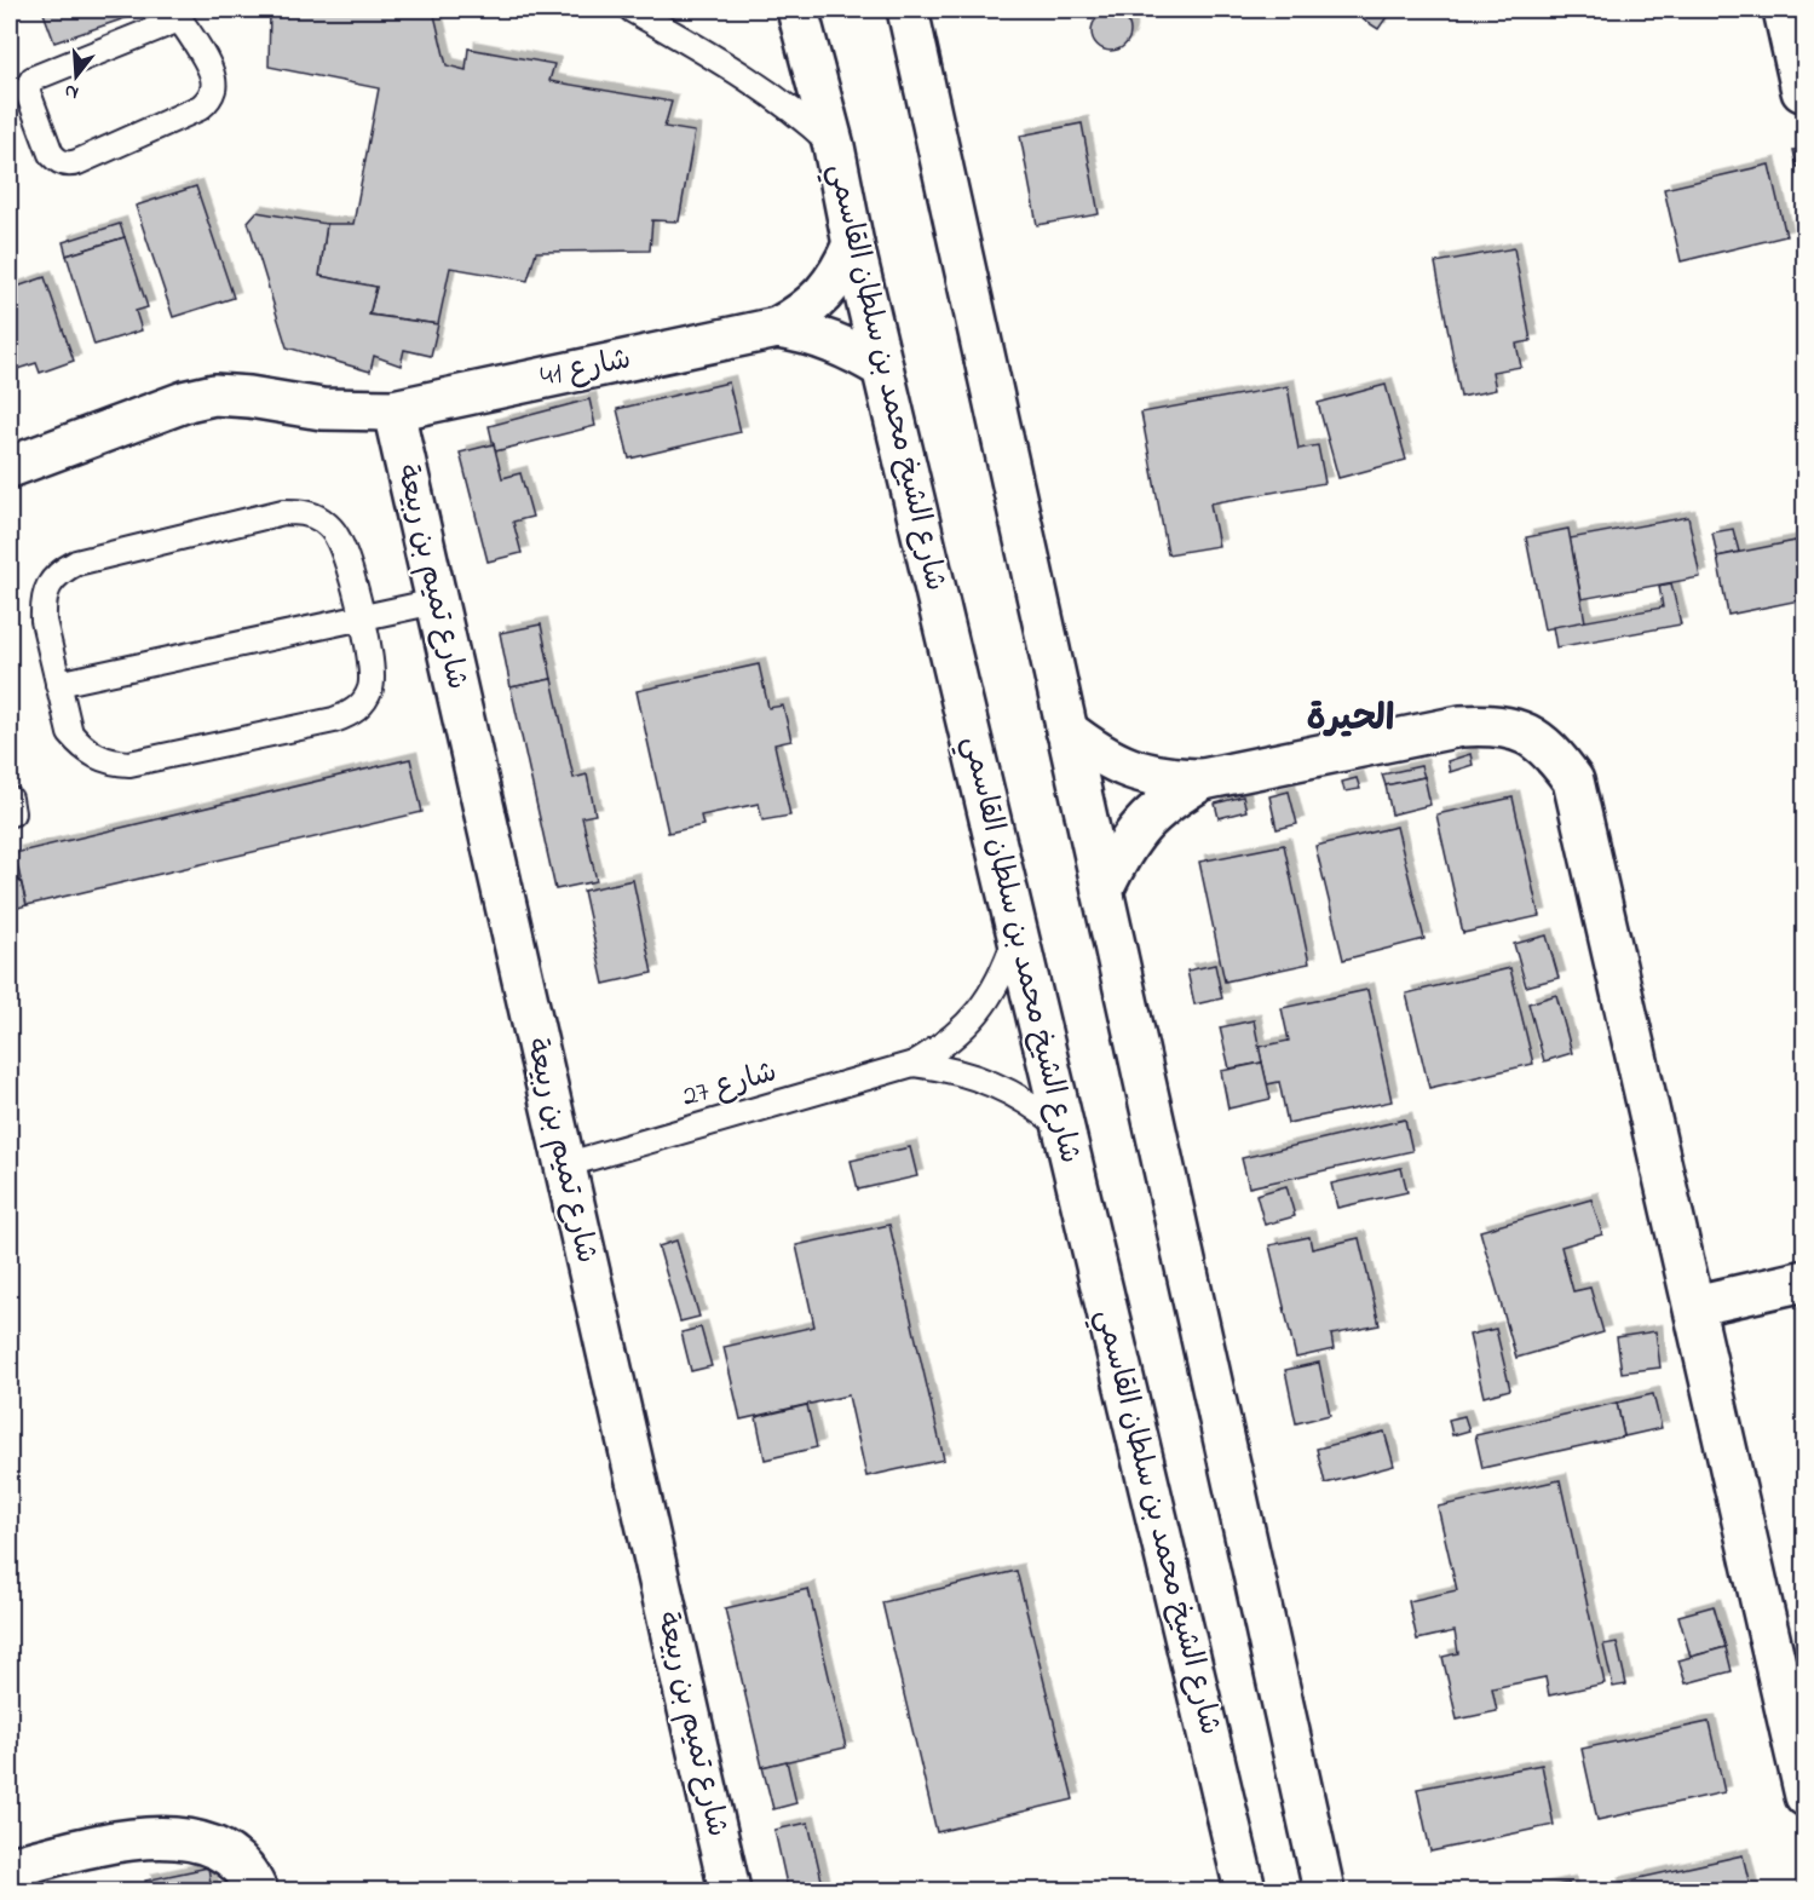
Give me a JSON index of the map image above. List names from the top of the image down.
{
  "streets": {
    "street": ["شارع 41", "شارع الشيخ محمد بن سلطان القاسمي", "شارع تميم بن ربيعة"],
    "lane": ["شارع 27"]
  },
  "crossings": [
    ["شارع 41", "شارع الشيخ محمد بن سلطان القاسمي"],
    ["شارع 41", "شارع تميم بن ربيعة"],
    ["شارع الشيخ محمد بن سلطان القاسمي", "شارع 27"],
    ["شارع تميم بن ربيعة", "شارع 27"]
  ],
  "districts": ["الحيرة"],
  "north": "bottom"
}
